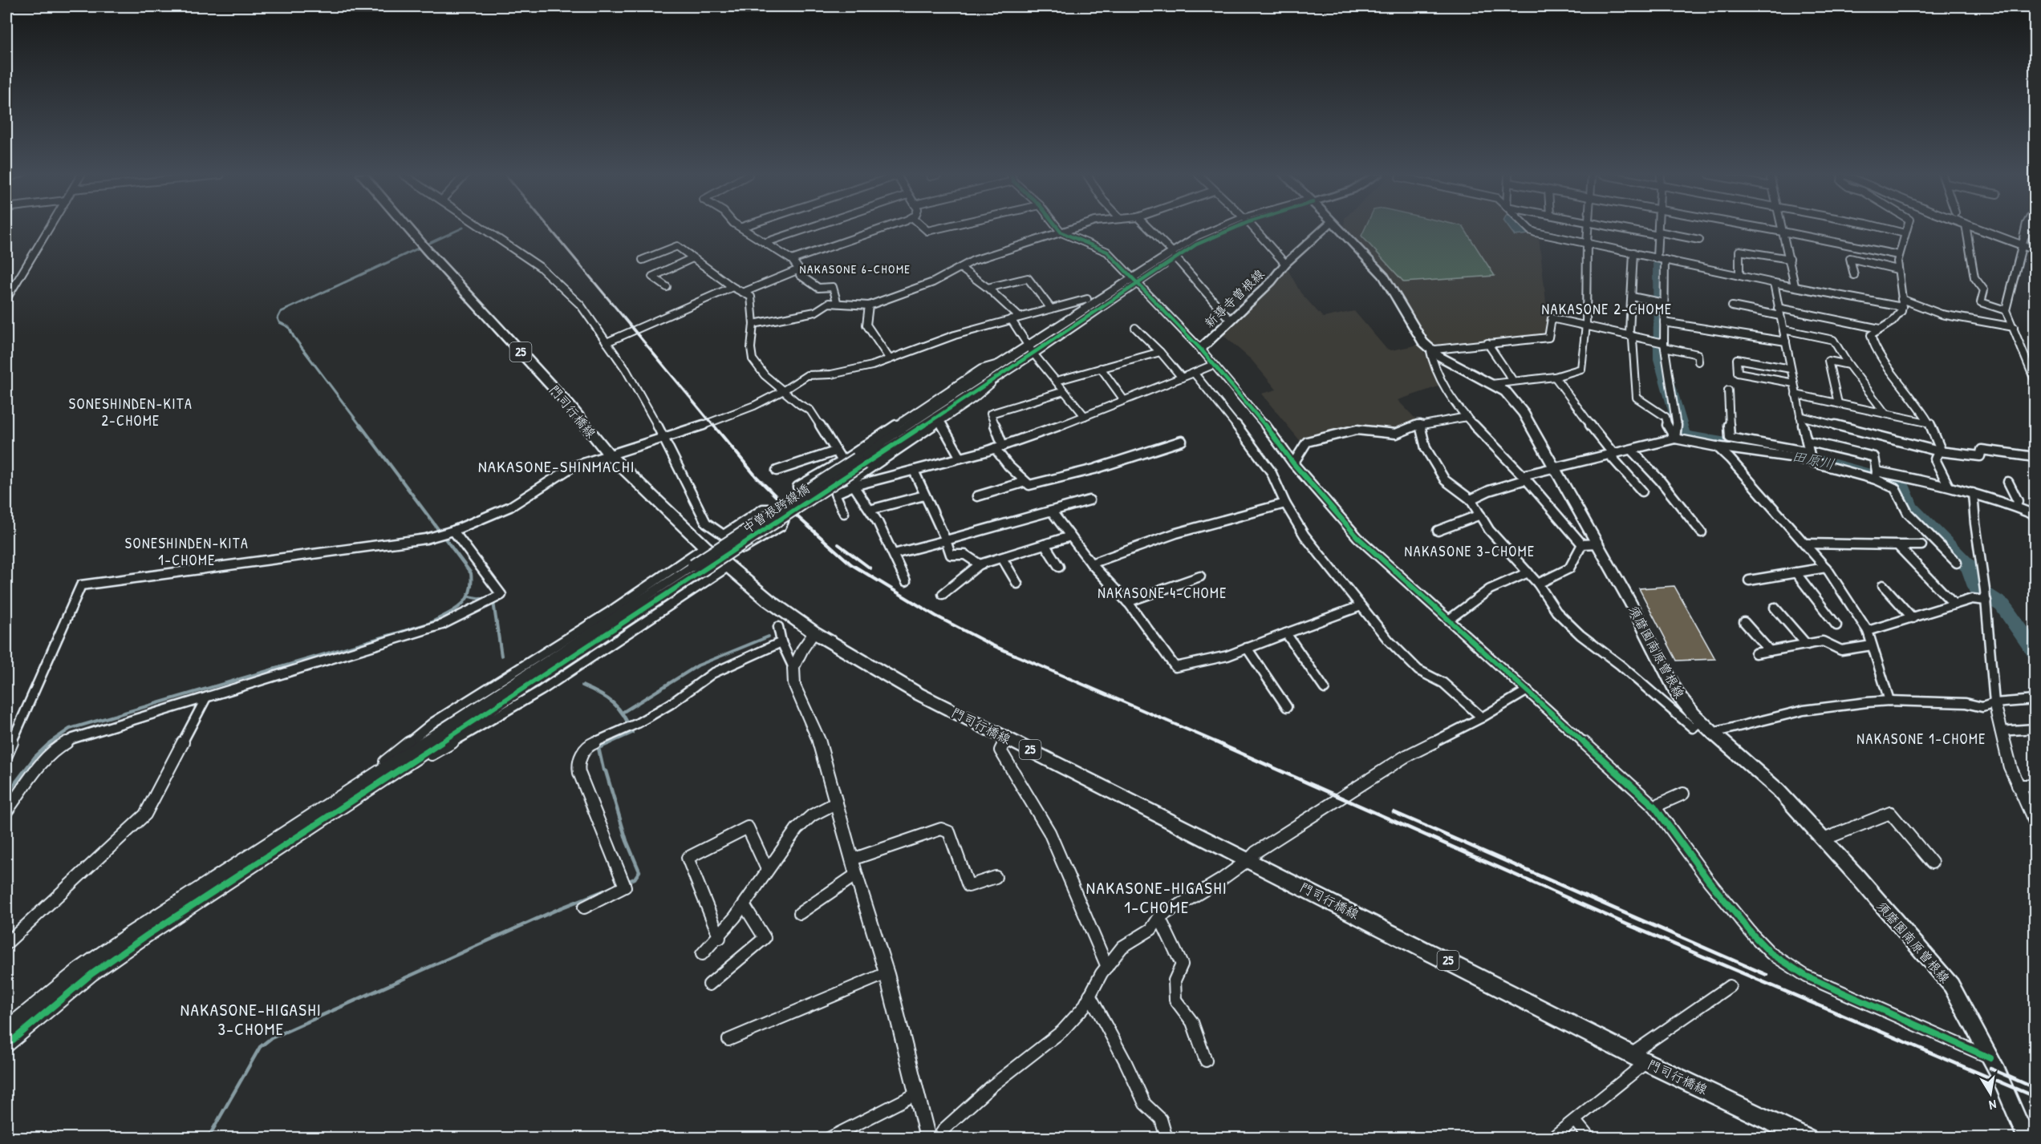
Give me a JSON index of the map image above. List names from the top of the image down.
{
  "streets": {
    "main road": [
      "新導寺曽根線",
      "25",
      "門司行橋線",
      "須磨園南原曽根線"
    ],
    "street": ["中曽根跨線橋"]
  },
  "districts": [
    "NAKASONE 6-CHOME",
    "NAKASONE 2-CHOME",
    "SONESHINDEN-KITA 2-CHOME",
    "NAKASONE-SHINMACHI",
    "SONESHINDEN-KITA 1-CHOME",
    "NAKASONE 3-CHOME",
    "NAKASONE 4-CHOME",
    "NAKASONE 1-CHOME",
    "NAKASONE-HIGASHI 1-CHOME",
    "NAKASONE-HIGASHI 3-CHOME"
  ],
  "water": ["田原川"],
  "north": "bottom"
}
